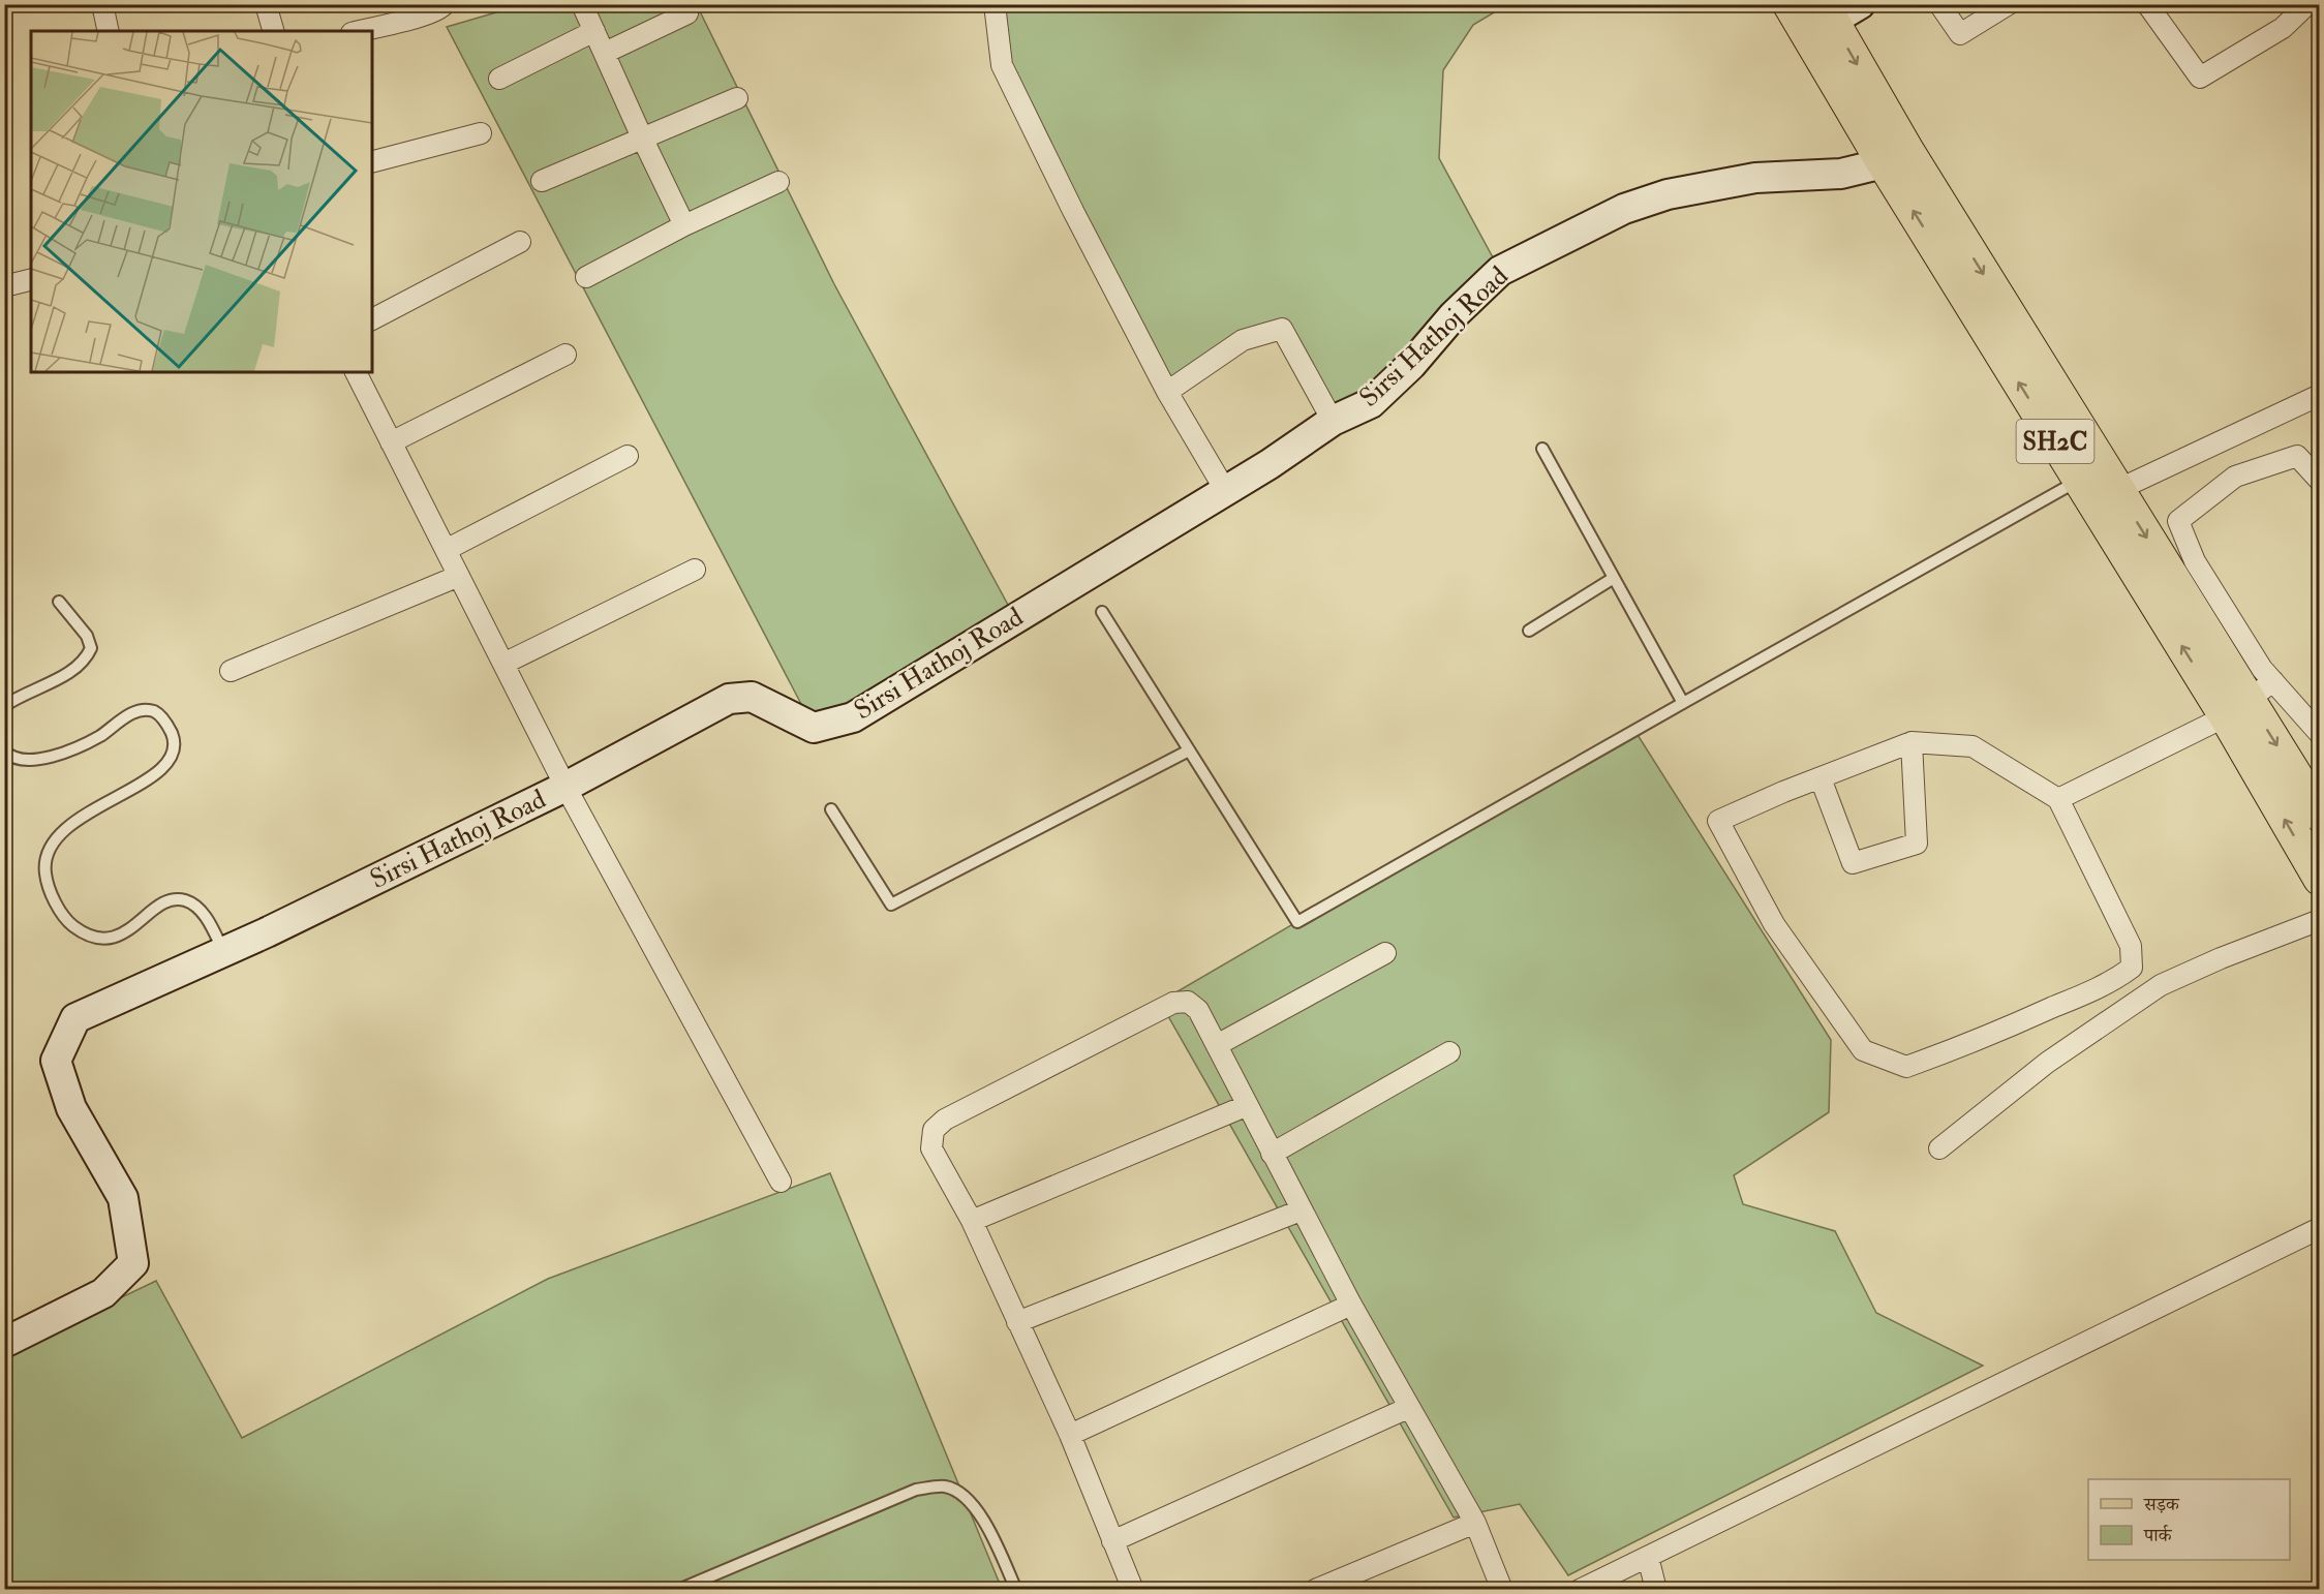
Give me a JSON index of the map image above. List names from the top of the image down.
{
  "streets": {
    "main road": ["SH2C"],
    "street": ["Sirsi Hathoj Road"]
  },
  "crossings": [
    ["Sirsi Hathoj Road", "SH2C"]
  ],
  "legend": ["सड़क", "पार्क"]
}
